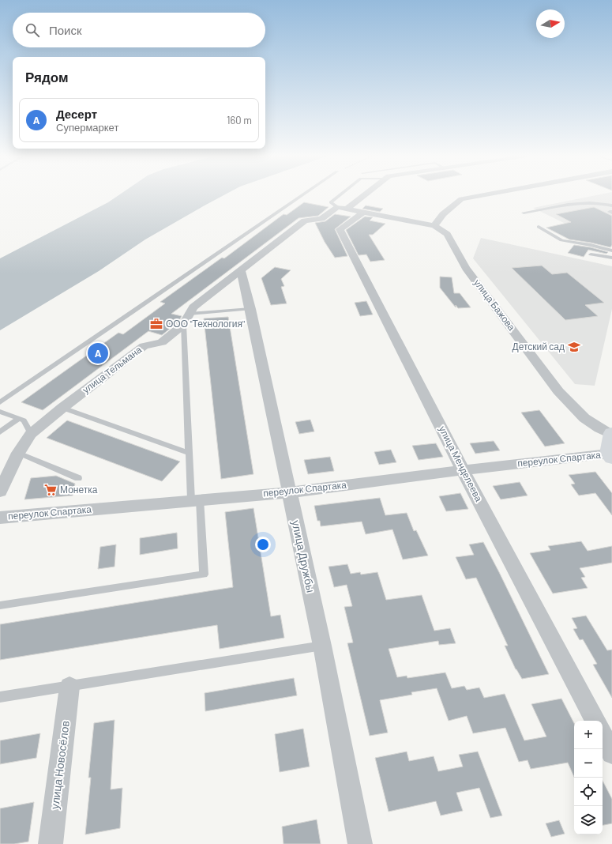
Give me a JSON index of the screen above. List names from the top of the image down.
{
  "streets": {
    "main road": ["улица Бажова"],
    "street": [
      "улица Тельмана",
      "переулок Спартака",
      "улица Менделеева",
      "улица Дружбы",
      "улица Новосёлов"
    ]
  },
  "crossings": [
    ["улица Бажова", "переулок Спартака"],
    ["улица Тельмана", "улица Дружбы"],
    ["переулок Спартака", "улица Менделеева"],
    ["переулок Спартака", "улица Дружбы"]
  ],
  "places": {
    "office": ["ООО \"Технология\""],
    "school or university": ["Детский сад"],
    "supermarket": ["Монетка"]
  },
  "north": "right",
  "page": {
    "search": "Поиск",
    "heading": "Рядом",
    "list": [
      {
        "mark": "A",
        "name": "Десерт",
        "note": "Супермаркет",
        "value": "160 m"
      }
    ],
    "pins": "A",
    "map_buttons": ["+", "−"]
  }
}
